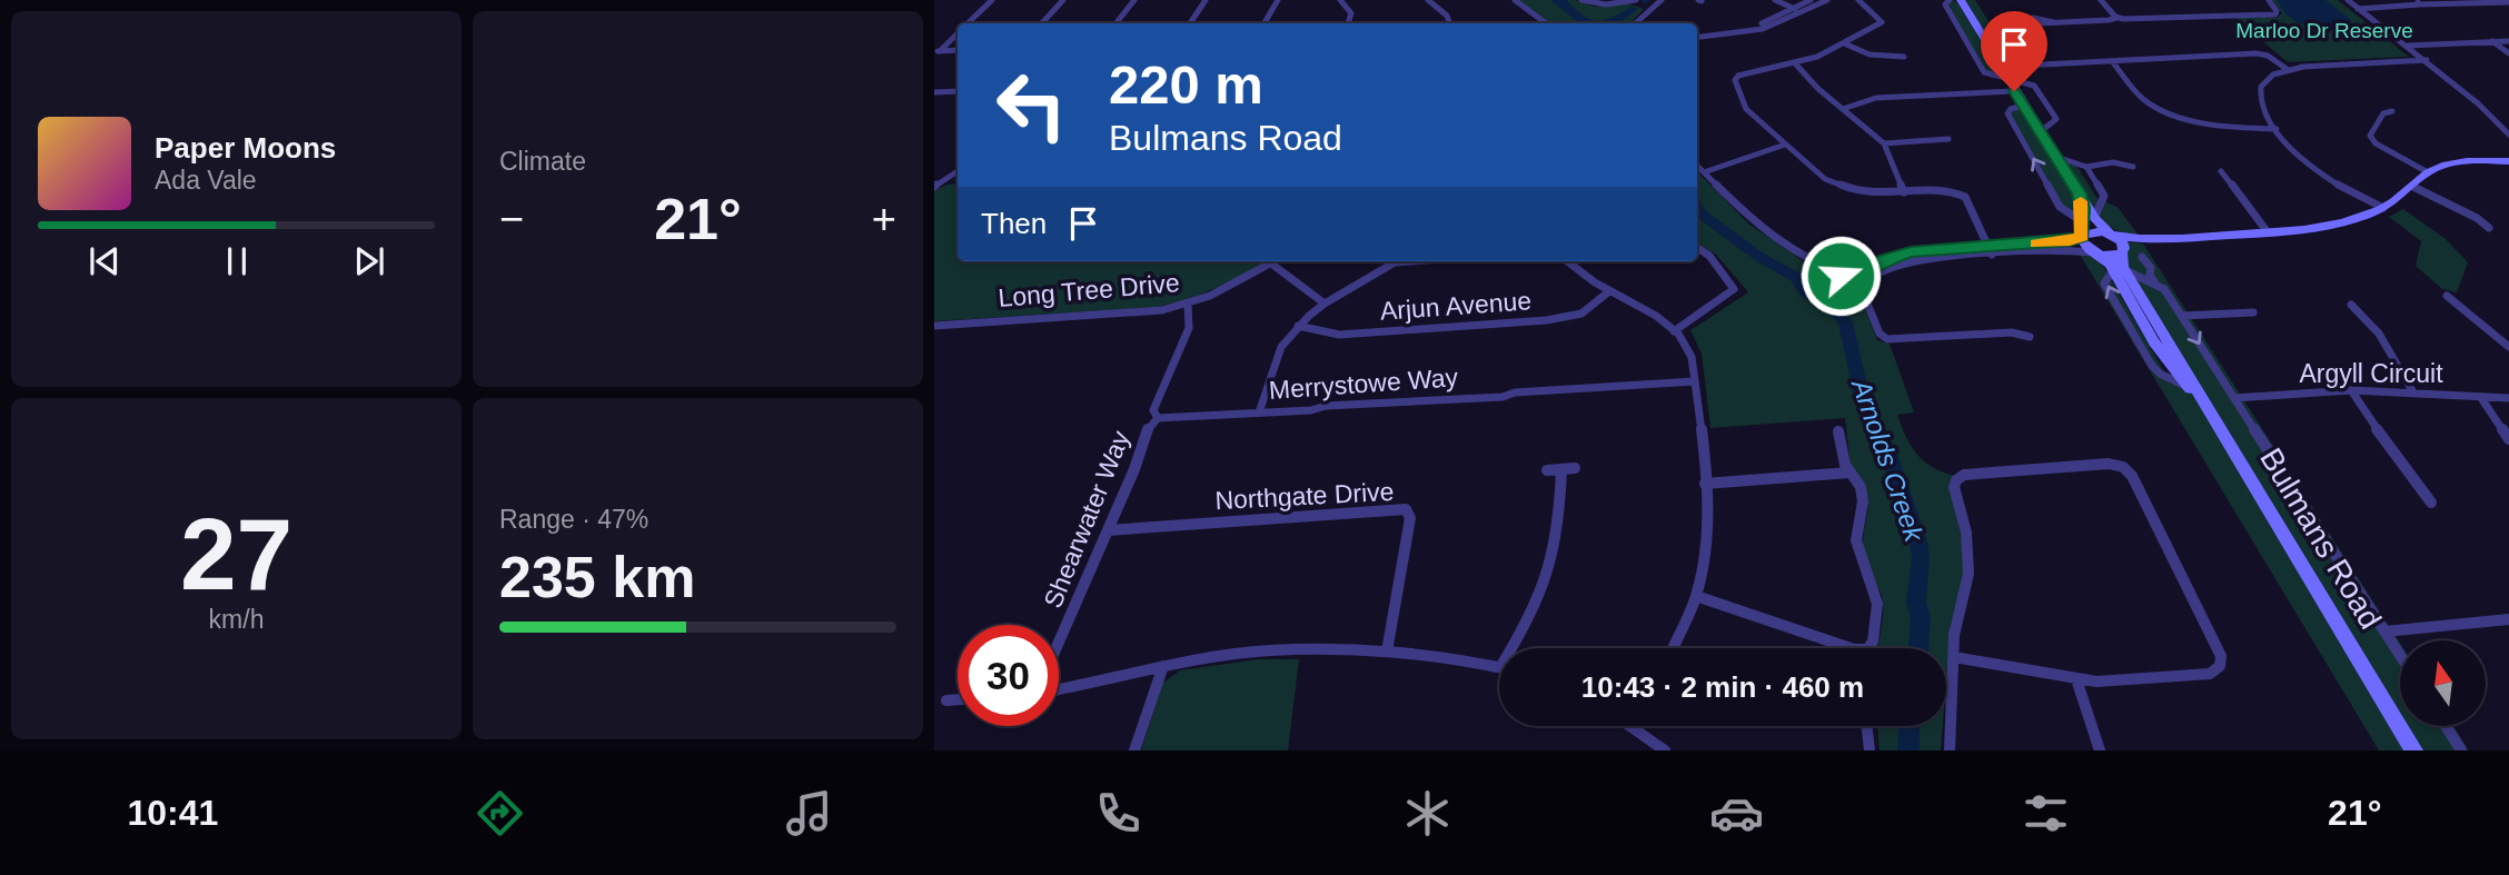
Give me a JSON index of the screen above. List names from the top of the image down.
{
  "streets": {
    "street": [
      "Long Tree Drive",
      "Arjun Avenue",
      "Argyll Circuit",
      "Merrystowe Way",
      "Northgate Drive",
      "Shearwater Way",
      "Bulmans Road"
    ]
  },
  "crossings": [
    ["Merrystowe Way", "Shearwater Way"],
    ["Northgate Drive", "Shearwater Way"]
  ],
  "water": ["Arnolds Creek"],
  "parks": ["Marloo Dr Reserve"],
  "north": "top",
  "page": {
    "tile": [
      "Climate",
      ["27", "km/h"],
      ["Range · 47%", "235 km"]
    ],
    "turn": ["220 m", "Bulmans Road"],
    "song": ["Paper Moons", "Ada Vale"],
    "then": "Then",
    "heat": ["−", "21°", "+"],
    "limit": "30",
    "trip": "10:43 · 2 min · 460 m",
    "tabs": ["10:41", "21°"]
  }
}
